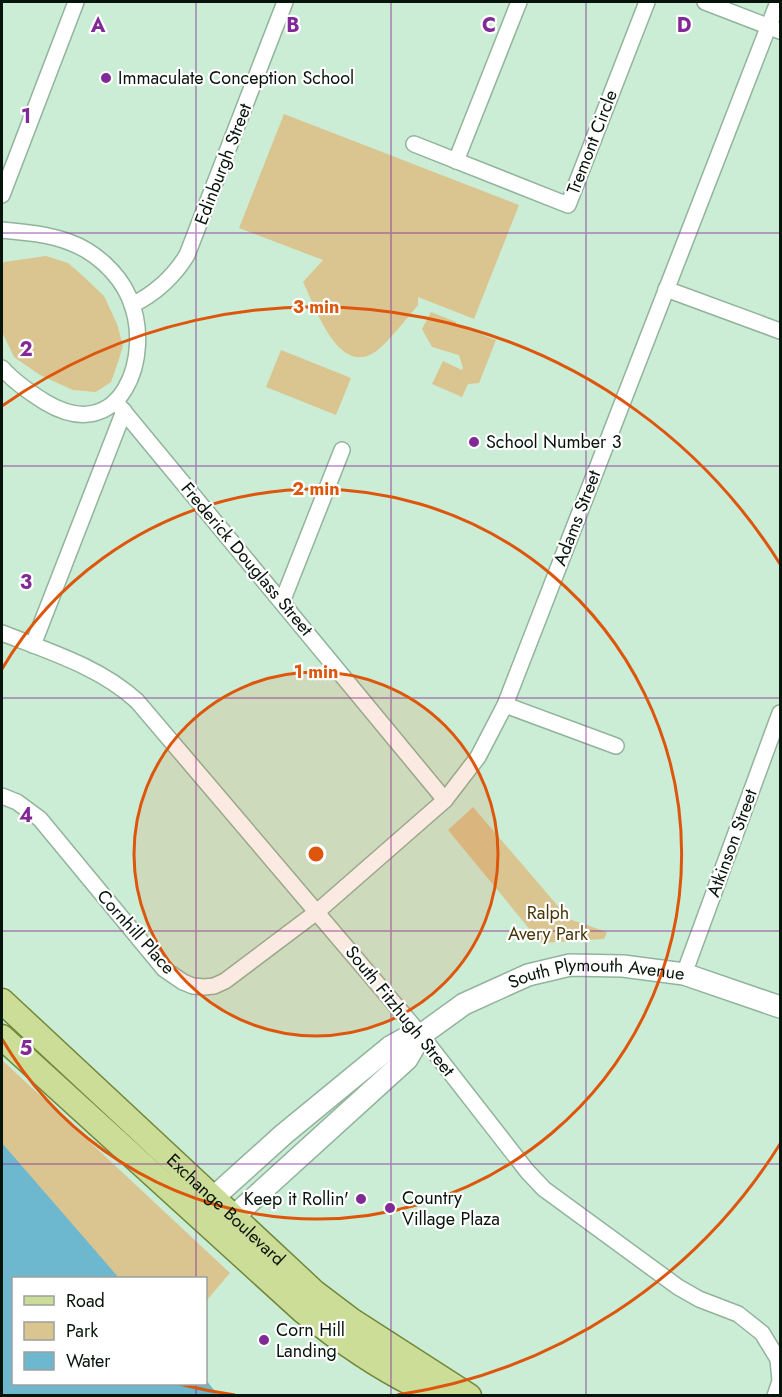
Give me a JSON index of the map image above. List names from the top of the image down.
{
  "streets": {
    "main road": ["South Plymouth Avenue", "Exchange Boulevard"],
    "street": [
      "Tremont Circle",
      "Edinburgh Street",
      "Adams Street",
      "Frederick Douglass Street",
      "Atkinson Street",
      "Cornhill Place",
      "South Fitzhugh Street"
    ]
  },
  "crossings": [
    ["Adams Street", "Frederick Douglass Street"],
    ["Adams Street", "Cornhill Place"],
    ["Adams Street", "South Fitzhugh Street"],
    ["Atkinson Street", "South Plymouth Avenue"],
    ["Cornhill Place", "South Fitzhugh Street"],
    ["South Plymouth Avenue", "South Fitzhugh Street"],
    ["South Plymouth Avenue", "Exchange Boulevard"]
  ],
  "parks": ["Ralph Avery Park"],
  "places": [
    "Immaculate Conception School",
    "School Number 3",
    "Keep it Rollin'",
    "Country Village Plaza",
    "Corn Hill Landing"
  ],
  "legend": ["Road", "Park", "Water"],
  "grid": {
    "columns": [
      "A",
      "B",
      "C",
      "D"
    ],
    "rows": [
      "1",
      "2",
      "3",
      "4",
      "5"
    ]
  },
  "rings": ["3 min", "2 min", "1 min"]
}
